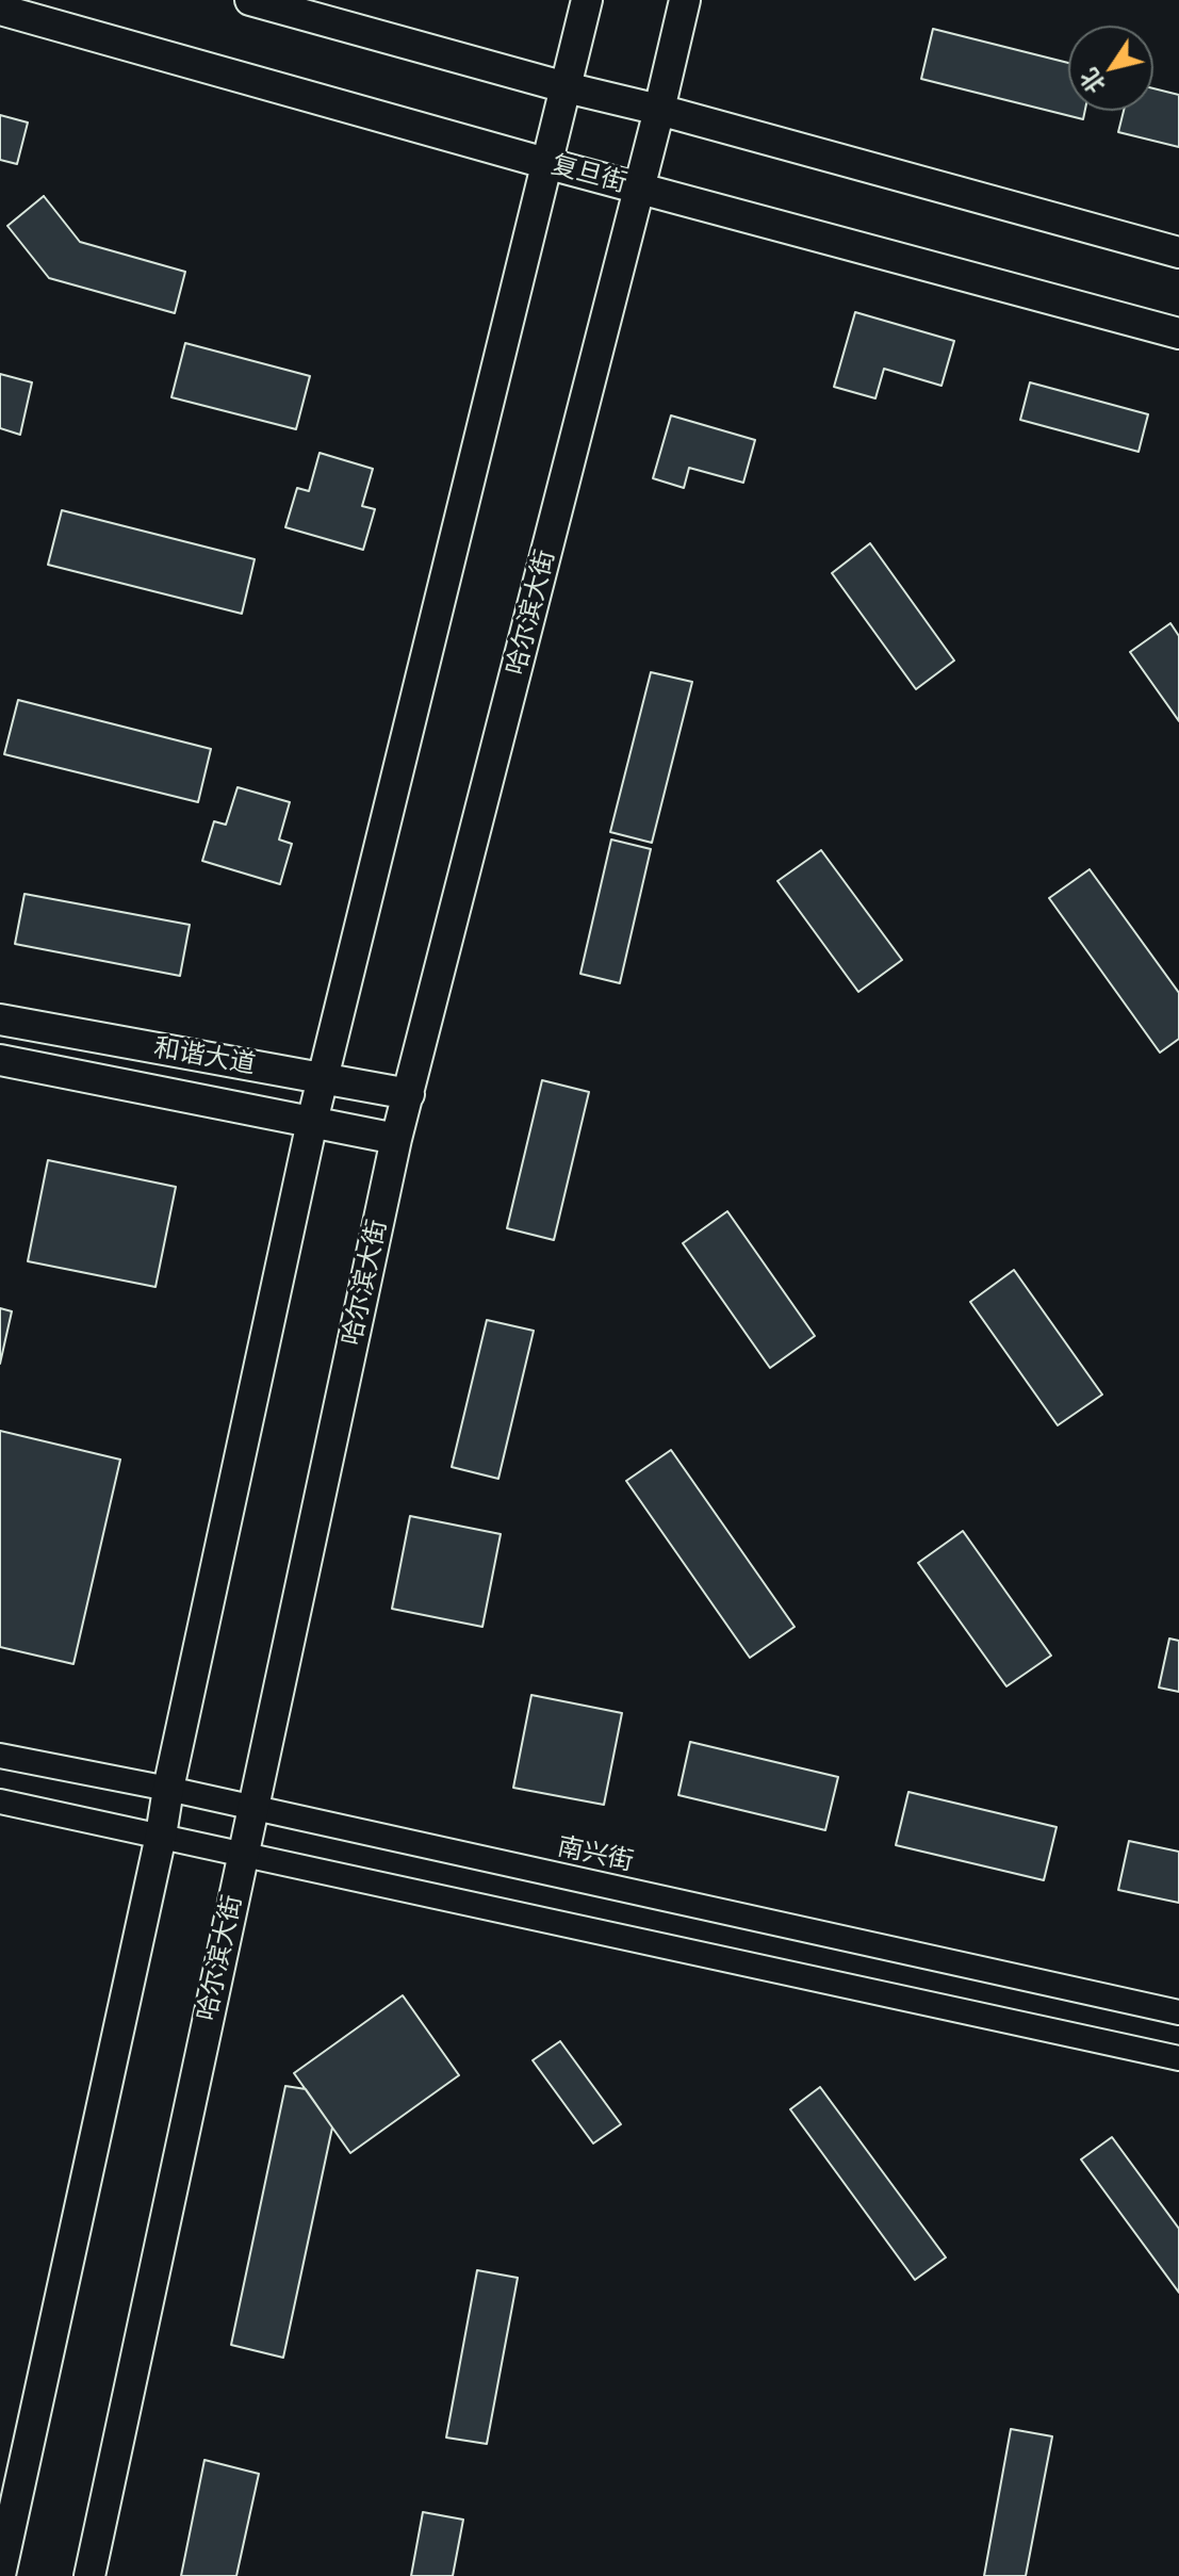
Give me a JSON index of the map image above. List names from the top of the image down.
{
  "streets": {
    "main road": ["复旦街", "哈尔滨大街", "和谐大道"],
    "street": ["南兴街"]
  },
  "crossings": [
    ["复旦街", "哈尔滨大街"],
    ["哈尔滨大街", "和谐大道"],
    ["哈尔滨大街", "南兴街"]
  ],
  "north": "bottom left"
}
